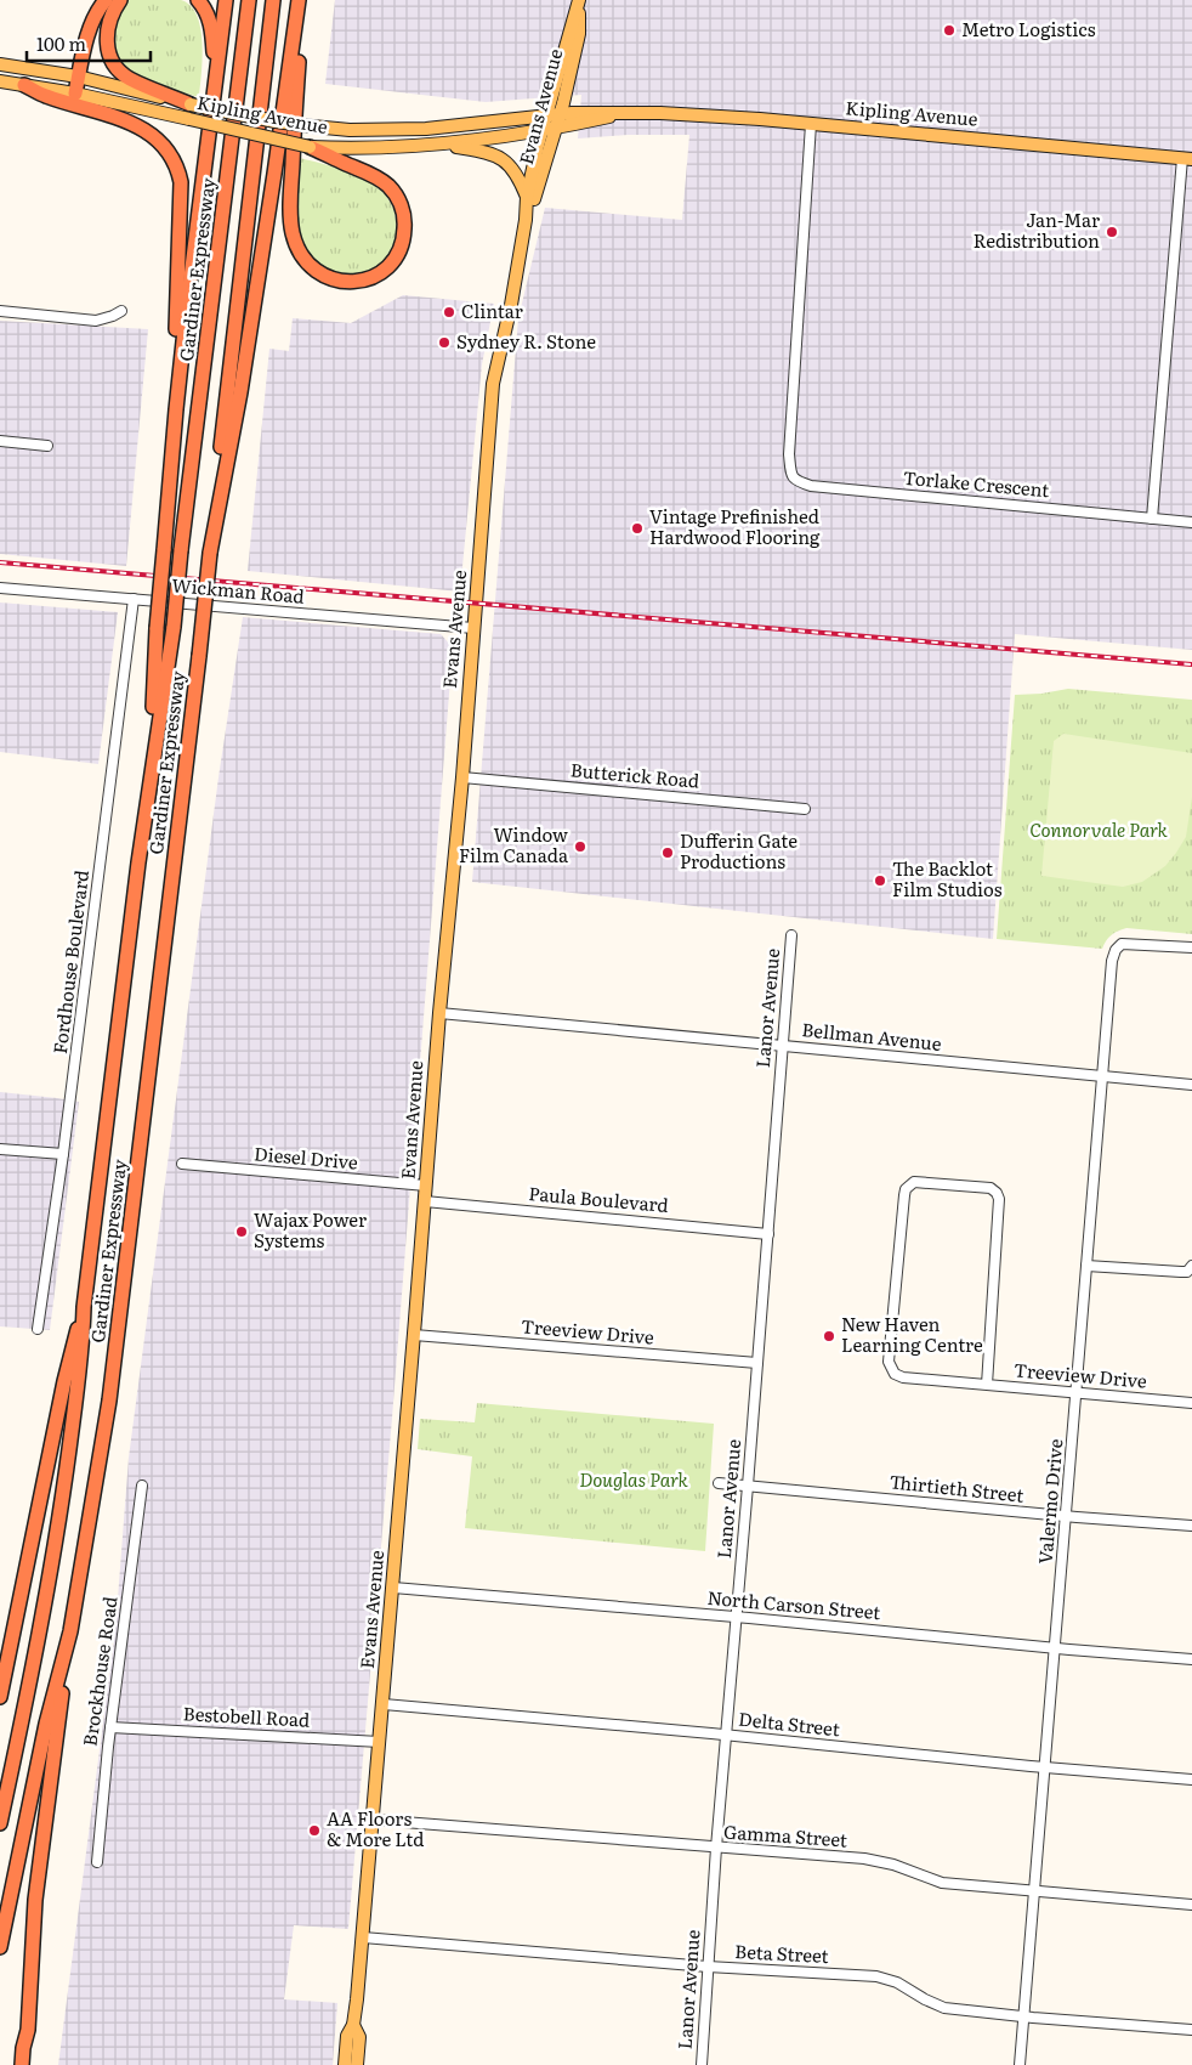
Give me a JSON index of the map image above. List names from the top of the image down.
{
  "streets": {
    "highway": ["Gardiner Expressway"],
    "main road": ["Evans Avenue", "Kipling Avenue"],
    "street": [
      "Torlake Crescent",
      "Wickman Road",
      "Butterick Road",
      "Fordhouse Boulevard",
      "Lanor Avenue",
      "Bellman Avenue",
      "Diesel Drive",
      "Paula Boulevard",
      "Treeview Drive",
      "Thirtieth Street",
      "Valermo Drive",
      "North Carson Street",
      "Brockhouse Road",
      "Bestobell Road",
      "Delta Street",
      "Gamma Street",
      "Beta Street"
    ]
  },
  "crossings": [
    ["Evans Avenue", "Kipling Avenue"],
    ["Evans Avenue", "Wickman Road"],
    ["Evans Avenue", "Butterick Road"],
    ["Evans Avenue", "Bellman Avenue"],
    ["Evans Avenue", "Diesel Drive"],
    ["Evans Avenue", "Paula Boulevard"],
    ["Evans Avenue", "Treeview Drive"],
    ["Evans Avenue", "North Carson Street"],
    ["Evans Avenue", "Bestobell Road"],
    ["Evans Avenue", "Delta Street"],
    ["Evans Avenue", "Gamma Street"],
    ["Evans Avenue", "Beta Street"],
    ["Kipling Avenue", "Torlake Crescent"],
    ["Wickman Road", "Fordhouse Boulevard"],
    ["Lanor Avenue", "Bellman Avenue"],
    ["Lanor Avenue", "Paula Boulevard"],
    ["Lanor Avenue", "Treeview Drive"],
    ["Lanor Avenue", "Thirtieth Street"],
    ["Lanor Avenue", "North Carson Street"],
    ["Lanor Avenue", "Delta Street"],
    ["Lanor Avenue", "Gamma Street"],
    ["Lanor Avenue", "Beta Street"],
    ["Bellman Avenue", "Valermo Drive"],
    ["Treeview Drive", "Valermo Drive"],
    ["Thirtieth Street", "Valermo Drive"],
    ["Valermo Drive", "North Carson Street"],
    ["Valermo Drive", "Delta Street"],
    ["Valermo Drive", "Gamma Street"],
    ["Valermo Drive", "Beta Street"],
    ["Brockhouse Road", "Bestobell Road"]
  ],
  "parks": ["Connorvale Park", "Douglas Park"],
  "places": [
    "Metro Logistics",
    "Jan-Mar Redistribution",
    "Clintar",
    "Sydney R. Stone",
    "Vintage Prefinished Hardwood Flooring",
    "Window Film Canada",
    "Dufferin Gate Productions",
    "The Backlot Film Studios",
    "Wajax Power Systems",
    "New Haven Learning Centre",
    "AA Floors & More Ltd"
  ],
  "scale_bar": "100 m"
}
